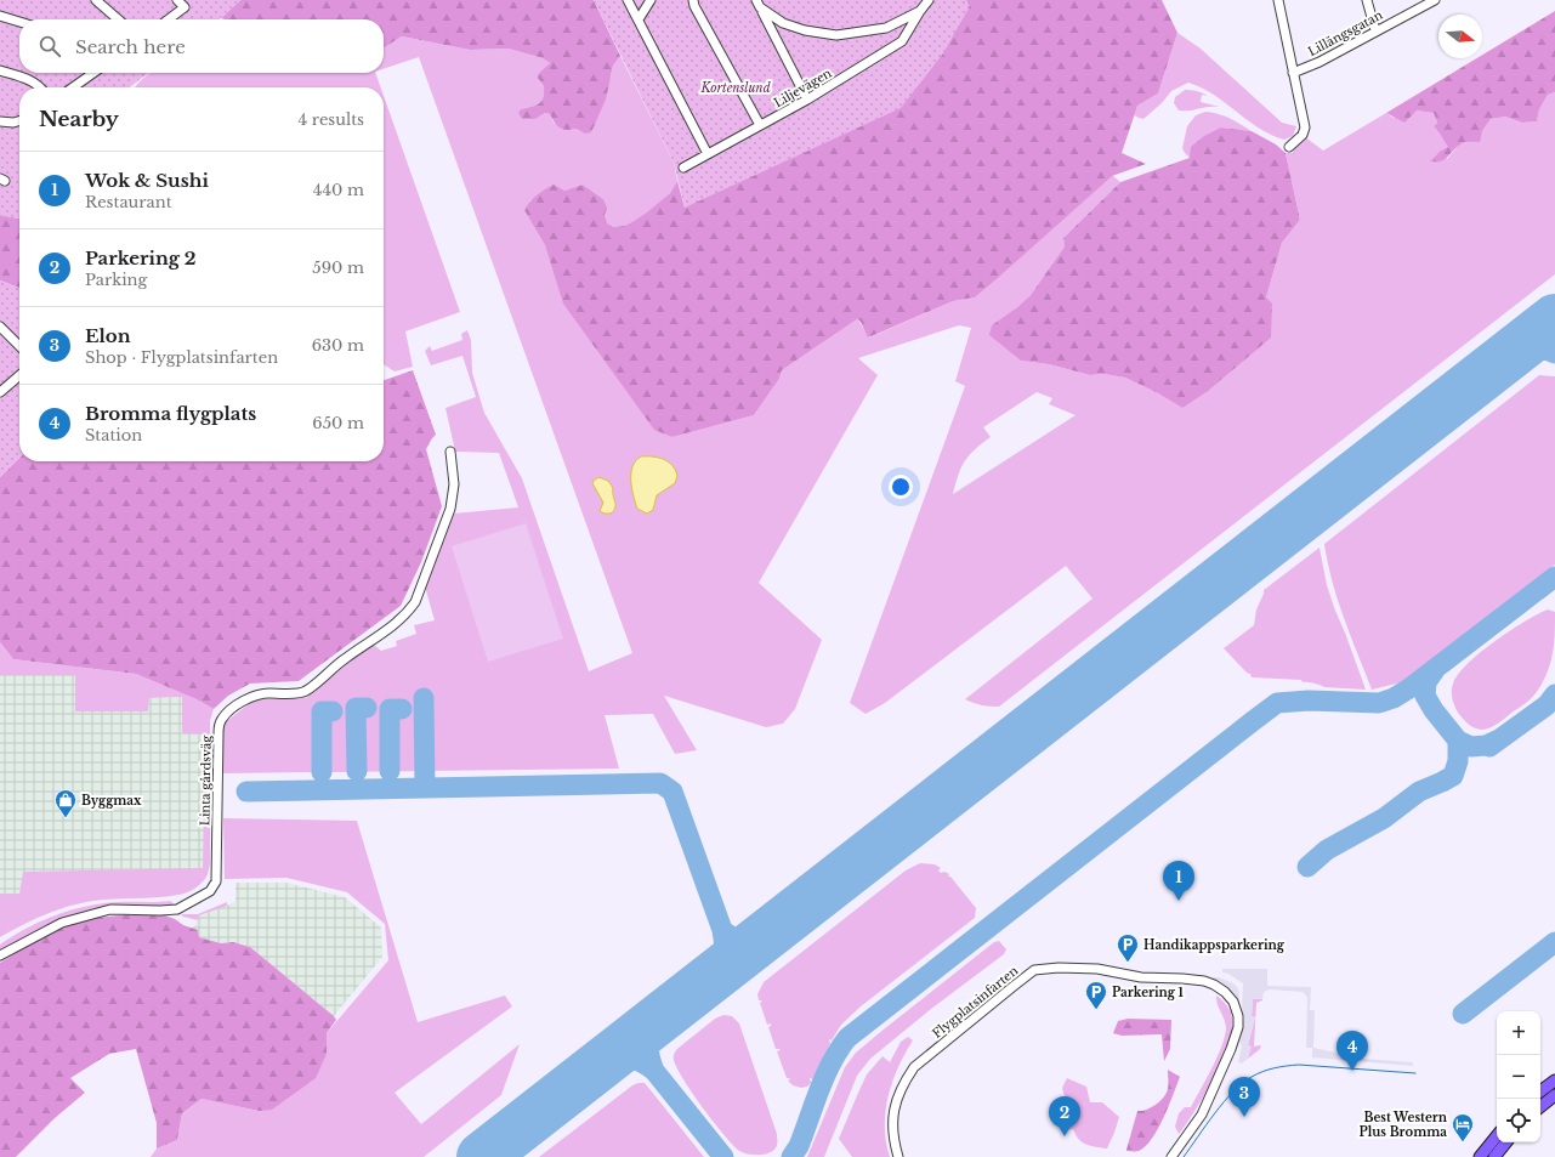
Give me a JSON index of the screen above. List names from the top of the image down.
{
  "streets": {
    "street": [
      "Lillängsgatan",
      "Liljevägen",
      "Linta gårdsväg",
      "Flygplatsinfarten"
    ]
  },
  "parks": ["Kortenslund"],
  "places": {
    "shop": ["Byggmax"],
    "parking": ["Handikappsparkering", "Parkering 1"],
    "hotel": ["Best Western Plus Bromma"]
  },
  "north": "right",
  "page": {
    "search": "Search here",
    "heading": ["Nearby", "4 results"],
    "list": [
      {
        "mark": "1",
        "name": "Wok & Sushi",
        "note": "Restaurant",
        "value": "440 m"
      },
      {
        "mark": "2",
        "name": "Parkering 2",
        "note": "Parking",
        "value": "590 m"
      },
      {
        "mark": "3",
        "name": "Elon",
        "note": "Shop · Flygplatsinfarten",
        "value": "630 m"
      },
      {
        "mark": "4",
        "name": "Bromma flygplats",
        "note": "Station",
        "value": "650 m"
      }
    ],
    "pins": [
      "1",
      "4",
      "3",
      "2"
    ],
    "map_buttons": ["+", "−"]
  }
}
